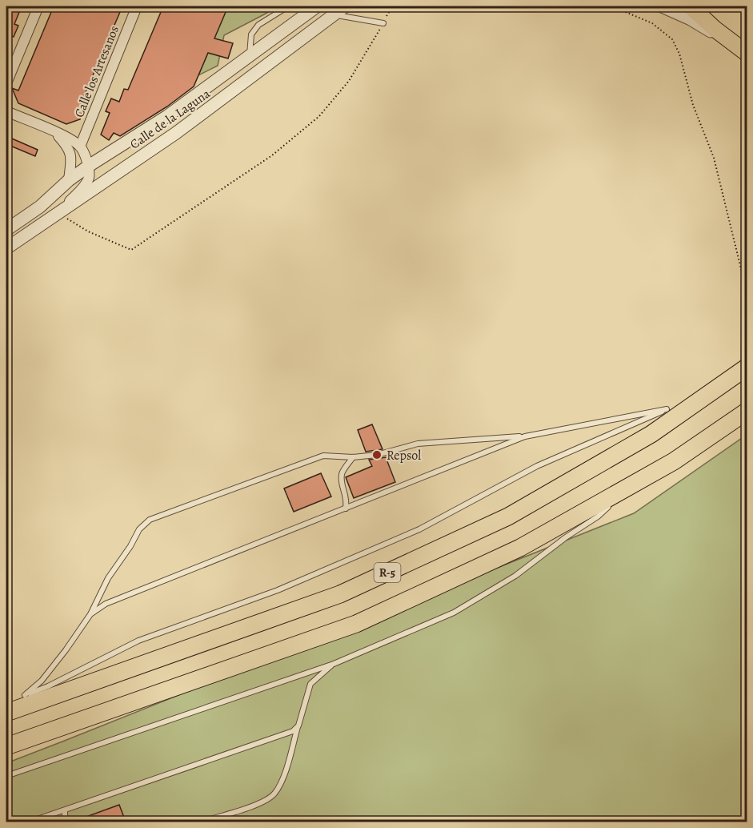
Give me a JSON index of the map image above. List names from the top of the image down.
{
  "streets": {
    "highway": ["R-5"],
    "street": ["Calle los Artesanos", "Calle de la Laguna"]
  },
  "places": ["Repsol"]
}
